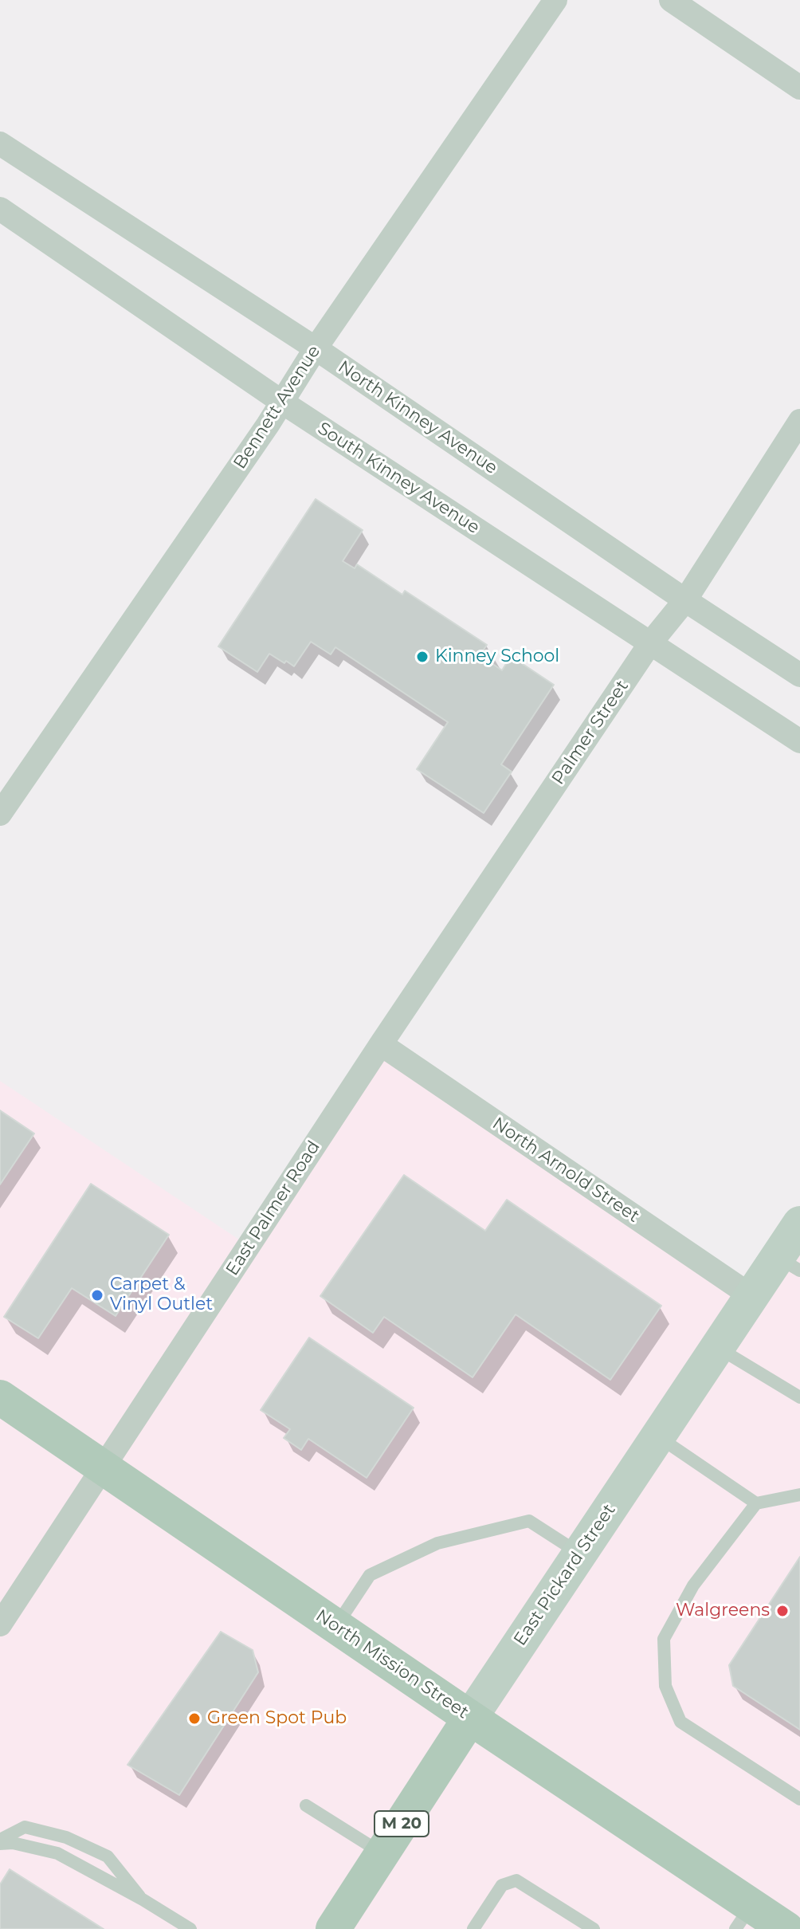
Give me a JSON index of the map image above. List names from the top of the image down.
{
  "streets": {
    "main road": ["East Pickard Street", "North Mission Street", "M 20"],
    "street": [
      "Bennett Avenue",
      "North Kinney Avenue",
      "South Kinney Avenue",
      "Palmer Street",
      "North Arnold Street",
      "East Palmer Road"
    ]
  },
  "crossings": [
    ["Bennett Avenue", "North Kinney Avenue"],
    ["Bennett Avenue", "South Kinney Avenue"],
    ["North Kinney Avenue", "Palmer Street"],
    ["South Kinney Avenue", "Palmer Street"],
    ["Palmer Street", "North Arnold Street"],
    ["Palmer Street", "East Palmer Road"],
    ["North Arnold Street", "East Palmer Road"],
    ["North Arnold Street", "East Pickard Street"],
    ["East Palmer Road", "North Mission Street"],
    ["East Pickard Street", "North Mission Street"]
  ],
  "places": [
    "Kinney School",
    "Carpet & Vinyl Outlet",
    "Walgreens",
    "Green Spot Pub"
  ]
}
